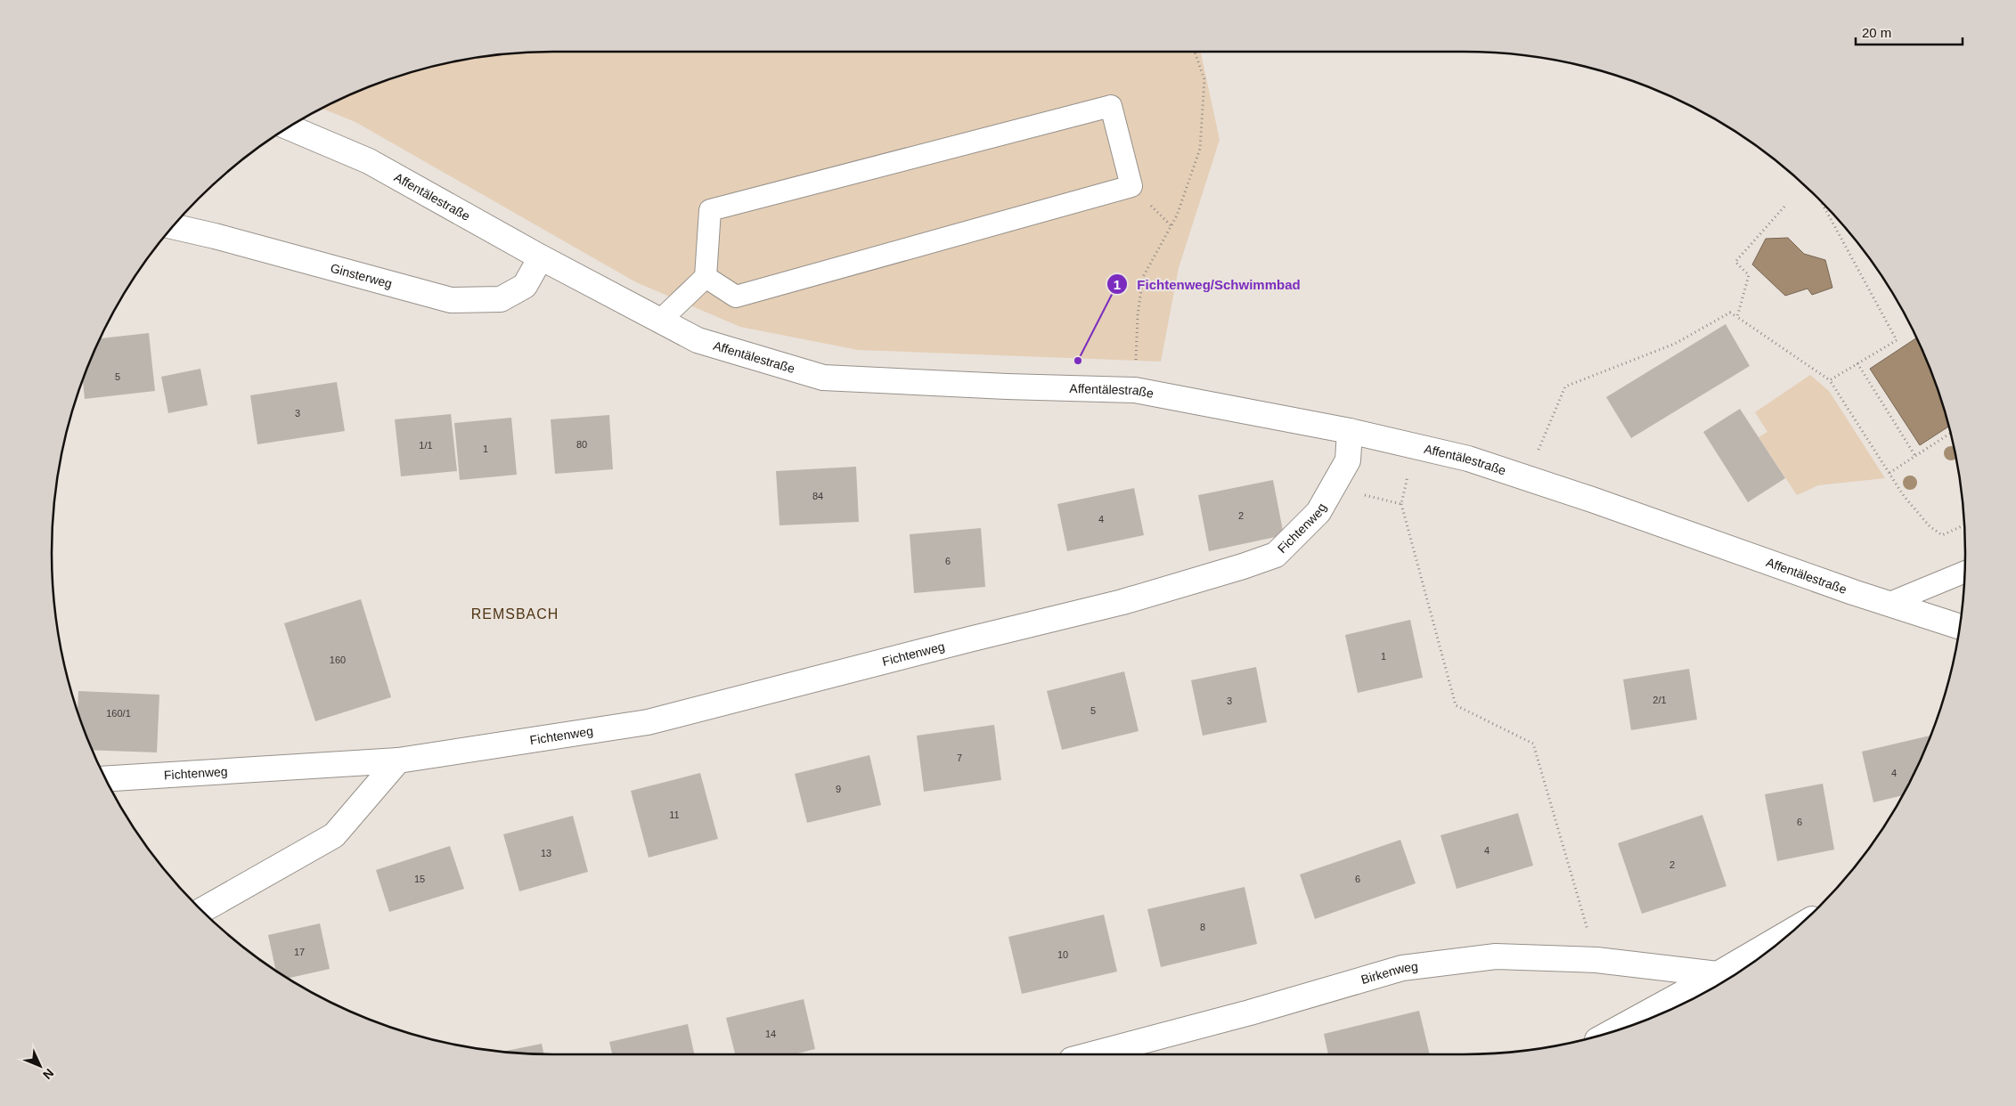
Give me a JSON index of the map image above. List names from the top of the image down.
{
  "streets": {
    "street": [
      "Affentälestraße",
      "Ginsterweg",
      "Fichtenweg",
      "Birkenweg"
    ]
  },
  "crossings": [
    ["Affentälestraße", "Ginsterweg"],
    ["Affentälestraße", "Fichtenweg"]
  ],
  "districts": ["REMSBACH"],
  "places": ["Fichtenweg/Schwimmbad"],
  "house_numbers": [
    "5",
    "3",
    "80",
    "1/1",
    "1",
    "84",
    "2",
    "4",
    "6",
    "1",
    "160",
    "2/1",
    "3",
    "5",
    "160/1",
    "7",
    "4",
    "9",
    "11",
    "6",
    "4",
    "13",
    "2",
    "15",
    "6",
    "8",
    "17",
    "10",
    "14"
  ],
  "scale_bar": "20 m",
  "north": "bottom right"
}
